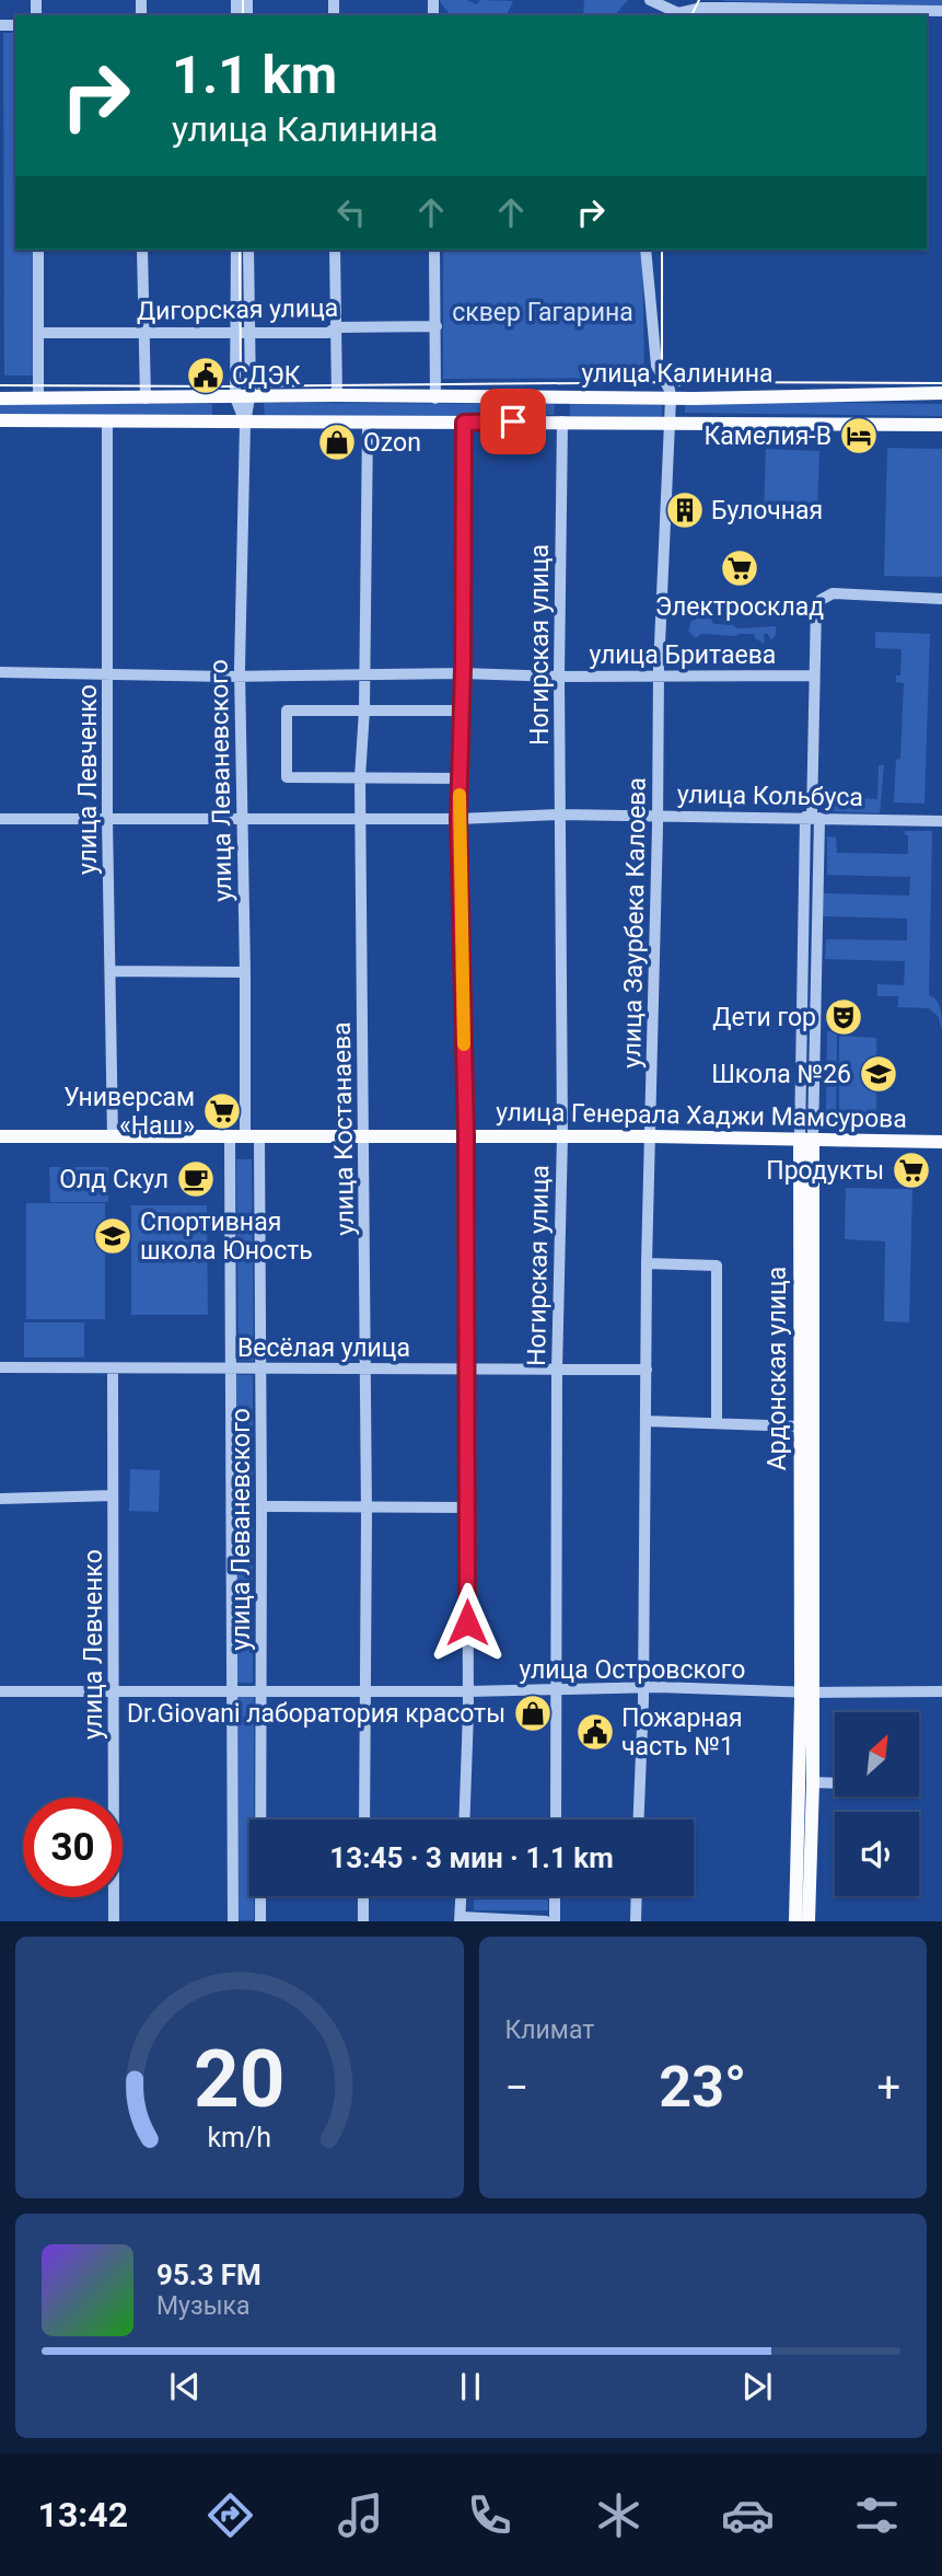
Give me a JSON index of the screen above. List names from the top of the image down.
{
  "streets": {
    "main road": ["улица Калинина", "улица Генерала Хаджи Мамсурова", "Ардонская улица"],
    "street": [
      "Дигорская улица",
      "Ногирская улица",
      "улица Бритаева",
      "улица Левченко",
      "улица Леваневского",
      "улица Кольбуса",
      "улица Заурбека Калоева",
      "улица Костанаева",
      "Весёлая улица",
      "улица Островского"
    ]
  },
  "crossings": [
    ["Дигорская улица", "улица Леваневского"],
    ["улица Калинина", "Ногирская улица"],
    ["улица Калинина", "улица Левченко"],
    ["улица Калинина", "улица Леваневского"],
    ["улица Калинина", "улица Заурбека Калоева"],
    ["улица Калинина", "улица Костанаева"],
    ["Ногирская улица", "улица Бритаева"],
    ["Ногирская улица", "улица Кольбуса"],
    ["Ногирская улица", "улица Генерала Хаджи Мамсурова"],
    ["Ногирская улица", "Весёлая улица"],
    ["Ногирская улица", "улица Островского"],
    ["улица Бритаева", "улица Левченко"],
    ["улица Бритаева", "улица Леваневского"],
    ["улица Бритаева", "улица Заурбека Калоева"],
    ["улица Бритаева", "улица Костанаева"],
    ["улица Бритаева", "Ардонская улица"],
    ["улица Левченко", "улица Кольбуса"],
    ["улица Левченко", "улица Генерала Хаджи Мамсурова"],
    ["улица Левченко", "Весёлая улица"],
    ["улица Левченко", "улица Островского"],
    ["улица Леваневского", "улица Кольбуса"],
    ["улица Леваневского", "улица Генерала Хаджи Мамсурова"],
    ["улица Леваневского", "Весёлая улица"],
    ["улица Леваневского", "улица Островского"],
    ["улица Кольбуса", "улица Заурбека Калоева"],
    ["улица Кольбуса", "улица Костанаева"],
    ["улица Кольбуса", "Ардонская улица"],
    ["улица Заурбека Калоева", "улица Генерала Хаджи Мамсурова"],
    ["улица Заурбека Калоева", "Весёлая улица"],
    ["улица Заурбека Калоева", "улица Островского"],
    ["улица Генерала Хаджи Мамсурова", "улица Костанаева"],
    ["улица Генерала Хаджи Мамсурова", "Ардонская улица"],
    ["улица Костанаева", "Весёлая улица"],
    ["улица Костанаева", "улица Островского"],
    ["Ардонская улица", "улица Островского"]
  ],
  "parks": ["сквер Гагарина"],
  "places": {
    "public building": ["СДЭК", "Пожарная часть №1"],
    "hotel": ["Камелия-В"],
    "shop": ["Ozon", "Dr.Giovani лаборатория красоты"],
    "building": ["Булочная"],
    "supermarket": ["Электросклад", "Универсам «Наш»", "Продукты"],
    "theatre": ["Дети гор"],
    "school or university": ["Школа №26", "Спортивная школа Юность"],
    "cafe": ["Олд Скул"]
  },
  "north": "top right",
  "page": {
    "turn": ["1.1 km", "улица Калинина"],
    "limit": "30",
    "trip": "13:45 · 3 мин · 1.1 km",
    "tile": "Климат",
    "heat": ["−", "23°", "+"],
    "song": ["95.3 FM", "Музыка"],
    "tabs": "13:42",
    "gauge": ["20", "km/h"]
  }
}
